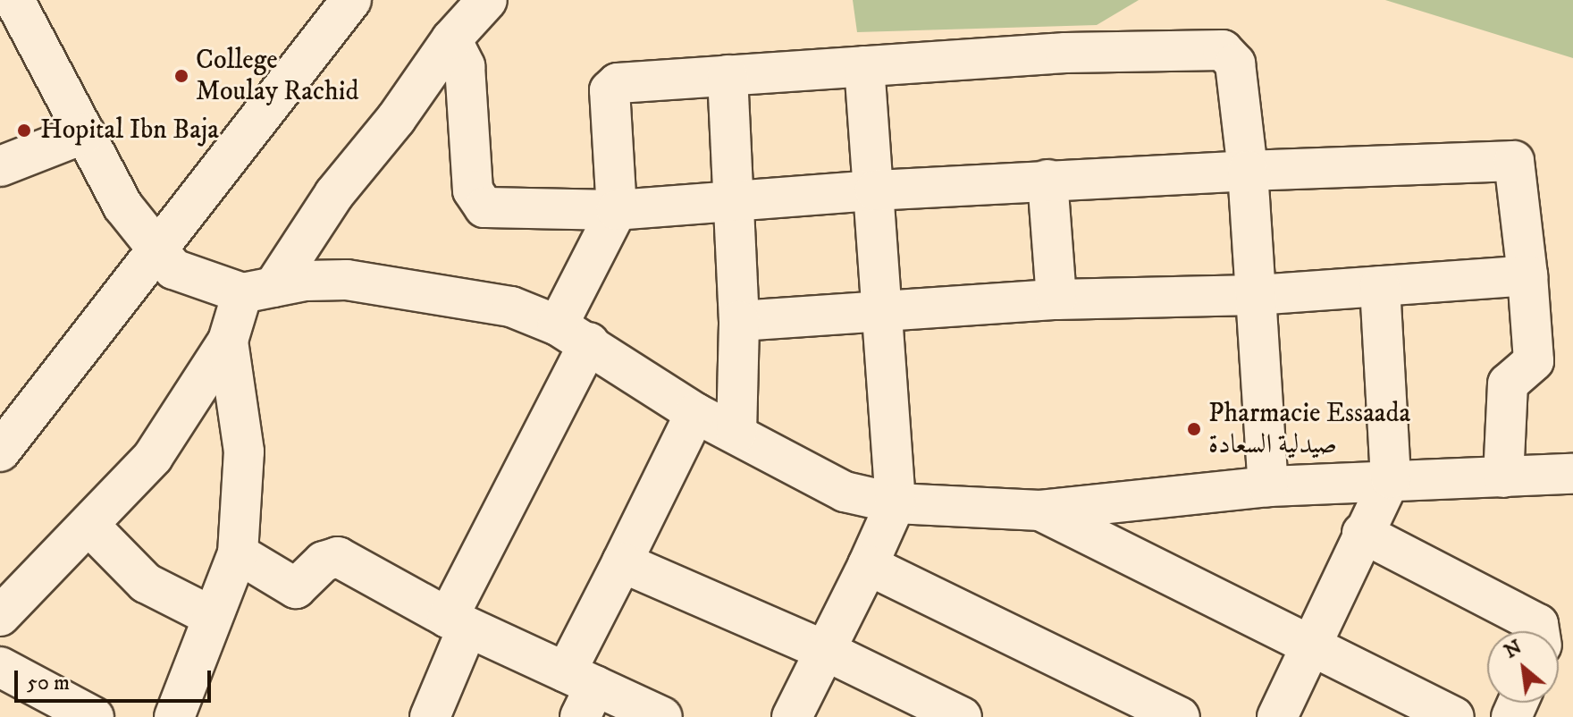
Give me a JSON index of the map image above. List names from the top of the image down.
{
  "places": ["College Moulay Rachid", "Hopital Ibn Baja", "Pharmacie Essaada صيدلية السعادة"],
  "scale_bar": "50 m",
  "north": "top left"
}
